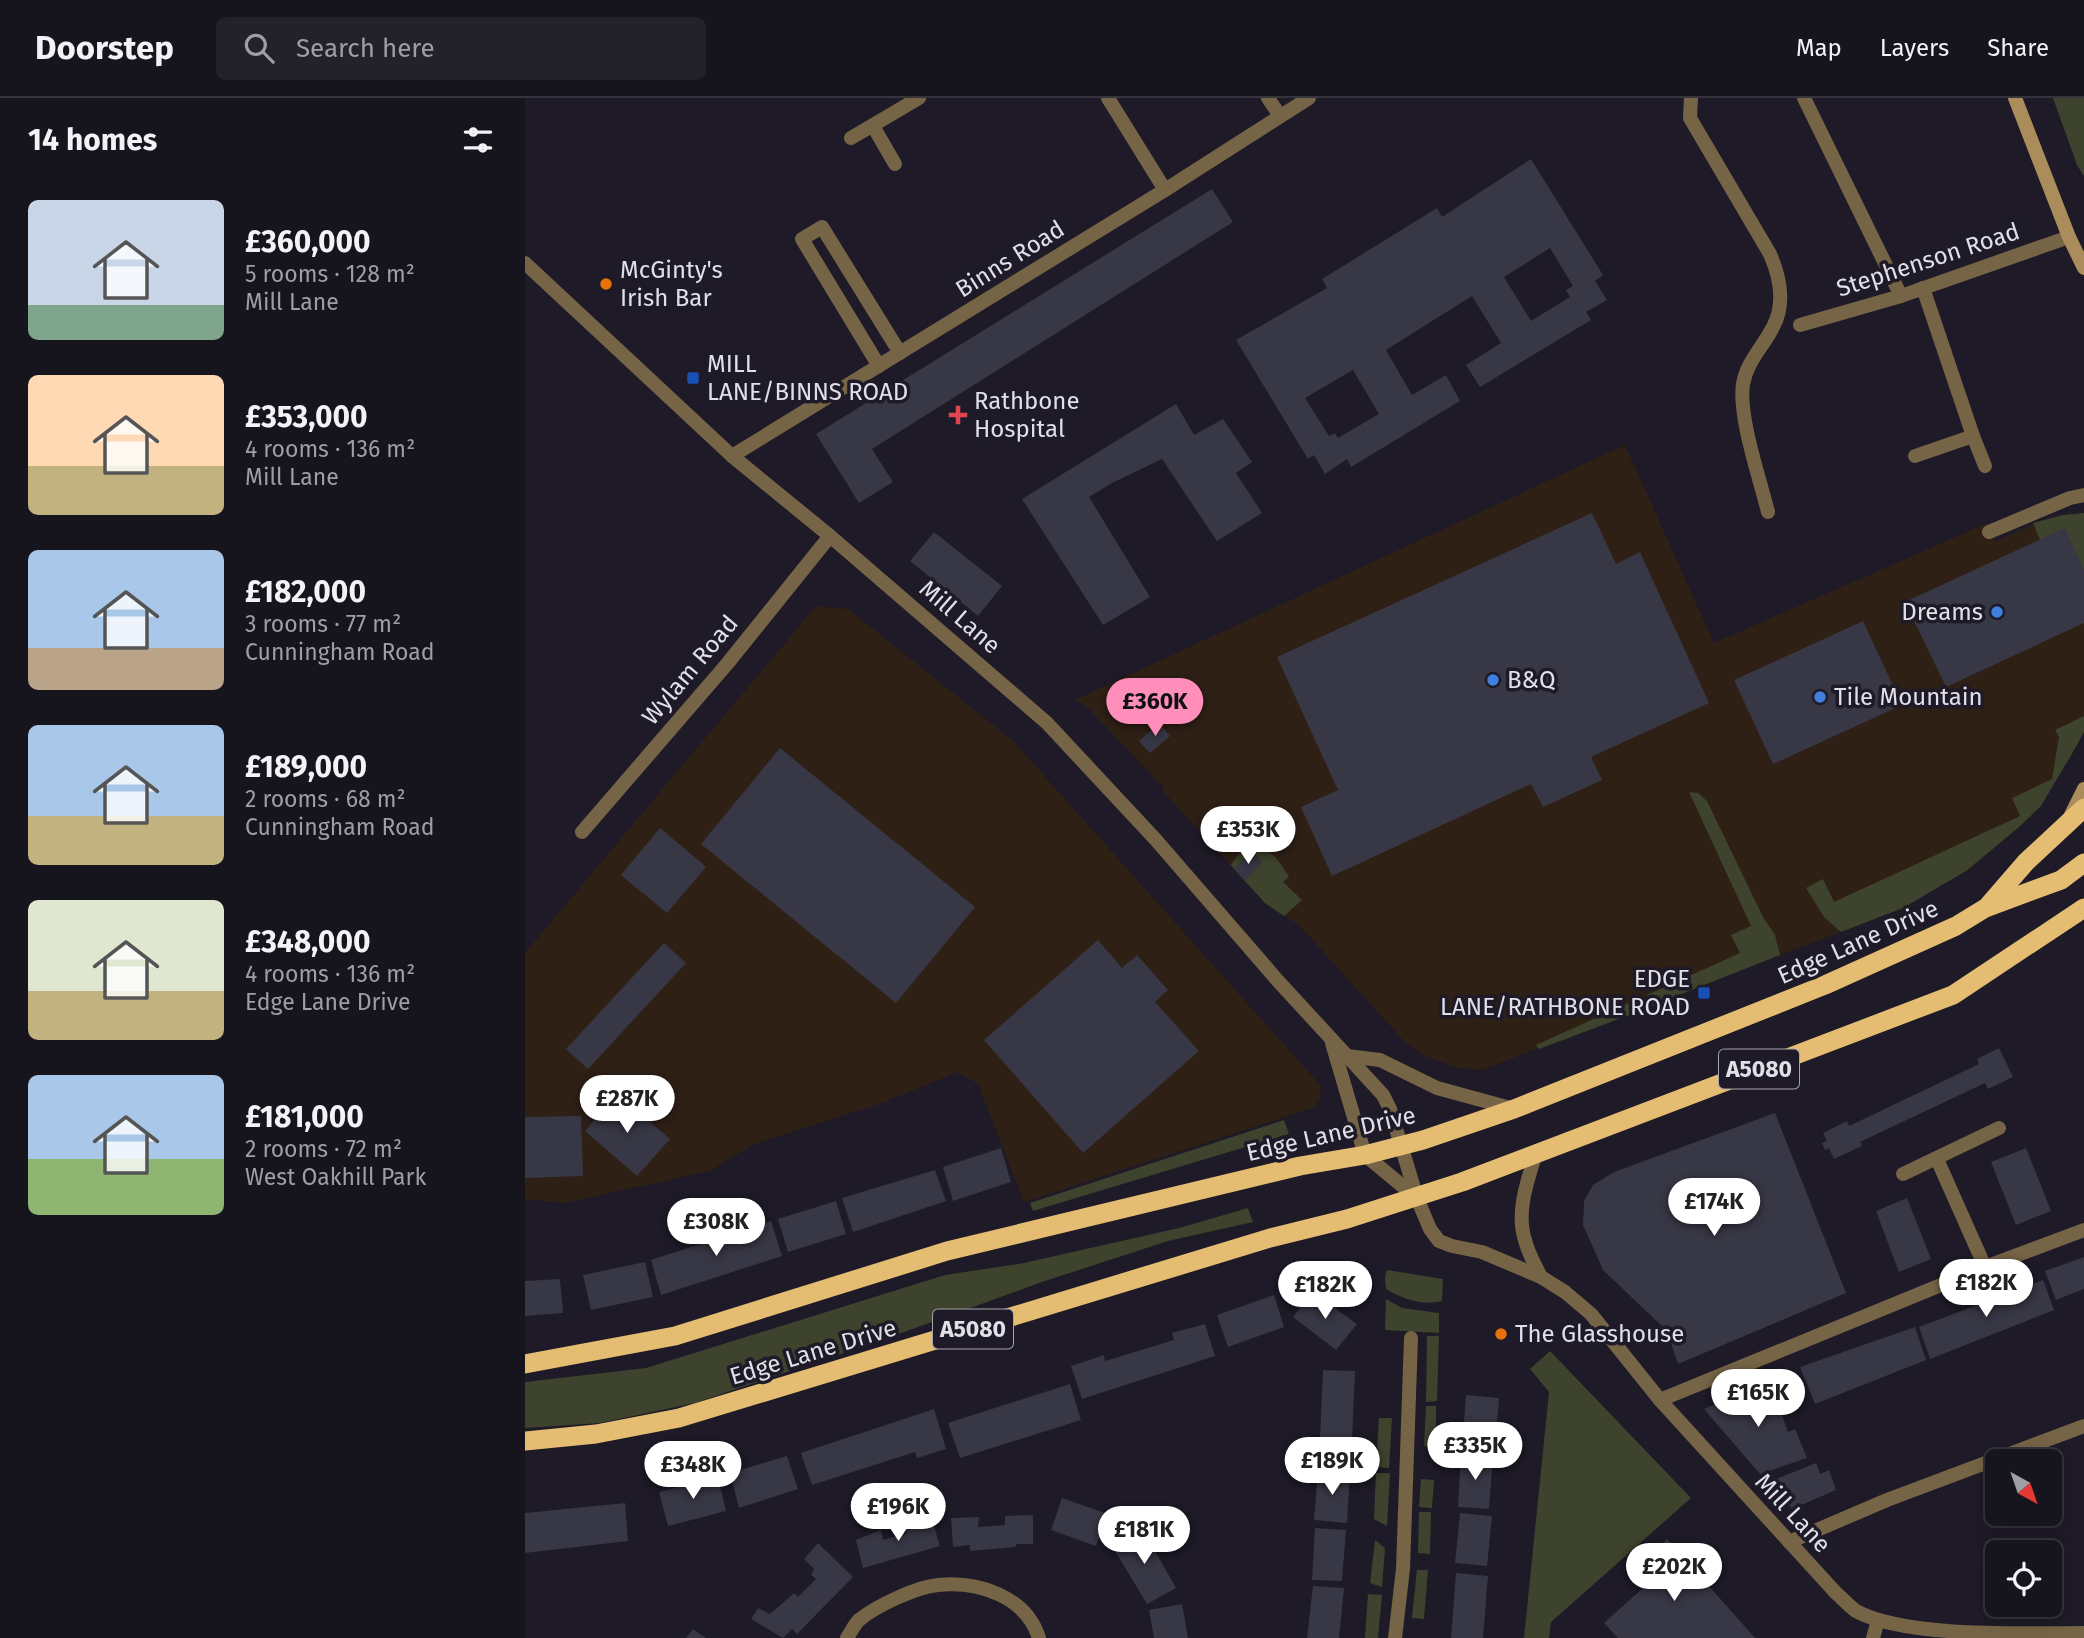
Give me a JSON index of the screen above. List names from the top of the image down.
{
  "streets": {
    "highway": ["Edge Lane Drive", "A5080"],
    "street": [
      "Binns Road",
      "Stephenson Road",
      "Mill Lane",
      "Wylam Road"
    ]
  },
  "crossings": [
    ["Binns Road", "Mill Lane"],
    ["Mill Lane", "Wylam Road"],
    ["Mill Lane", "Edge Lane Drive"]
  ],
  "places": {
    "other": [
      "McGinty's Irish Bar",
      "Dreams",
      "B&Q",
      "Tile Mountain",
      "The Glasshouse"
    ],
    "transit": ["MILL LANE/BINNS ROAD", "EDGE LANE/RATHBONE ROAD"],
    "health": ["Rathbone Hospital"]
  },
  "north": "bottom right",
  "page": {
    "header": "Doorstep",
    "search": "Search here",
    "nav": ["Map", "Layers", "Share"],
    "heading": "14 homes",
    "list": [
      {
        "name": "£360,000",
        "note": "5 rooms · 128 m² · Mill Lane"
      },
      {
        "name": "£353,000",
        "note": "4 rooms · 136 m² · Mill Lane"
      },
      {
        "name": "£182,000",
        "note": "3 rooms · 77 m² · Cunningham Road"
      },
      {
        "name": "£189,000",
        "note": "2 rooms · 68 m² · Cunningham Road"
      },
      {
        "name": "£348,000",
        "note": "4 rooms · 136 m² · Edge Lane Drive"
      },
      {
        "name": "£181,000",
        "note": "2 rooms · 72 m² · West Oakhill Park"
      }
    ],
    "price": [
      "£360K",
      "£353K",
      "£287K",
      "£174K",
      "£308K",
      "£182K",
      "£182K",
      "£165K",
      "£335K",
      "£189K",
      "£348K",
      "£196K",
      "£181K",
      "£202K"
    ]
  }
}
